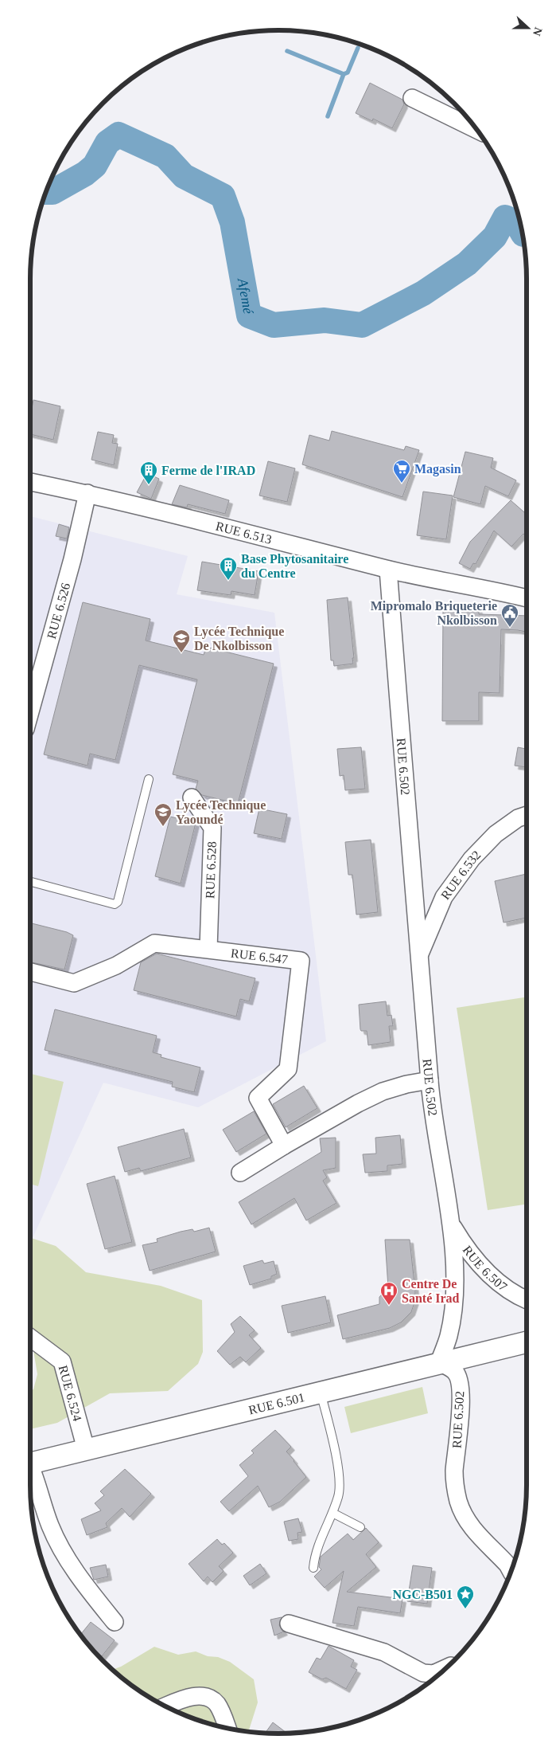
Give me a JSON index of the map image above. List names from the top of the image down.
{
  "streets": {
    "street": [
      "RUE 6.513",
      "RUE 6.526",
      "RUE 6.502",
      "RUE 6.528",
      "RUE 6.532",
      "RUE 6.547",
      "RUE 6.507",
      "RUE 6.524",
      "RUE 6.501"
    ]
  },
  "crossings": [
    ["RUE 6.513", "RUE 6.526"],
    ["RUE 6.513", "RUE 6.502"],
    ["RUE 6.502", "RUE 6.532"],
    ["RUE 6.502", "RUE 6.507"],
    ["RUE 6.502", "RUE 6.501"],
    ["RUE 6.528", "RUE 6.547"],
    ["RUE 6.524", "RUE 6.501"]
  ],
  "water": ["Afemé"],
  "places": {
    "supermarket": ["Magasin"],
    "building": ["Ferme de l'IRAD", "Base Phytosanitaire du Centre"],
    "public building": ["Mipromalo Briqueterie Nkolbisson"],
    "school or university": ["Lycée Technique De Nkolbisson", "Lycée Technique Yaoundé"],
    "hospital": ["Centre De Santé Irad"],
    "place": ["NGC-B501"]
  },
  "north": "right"
}
